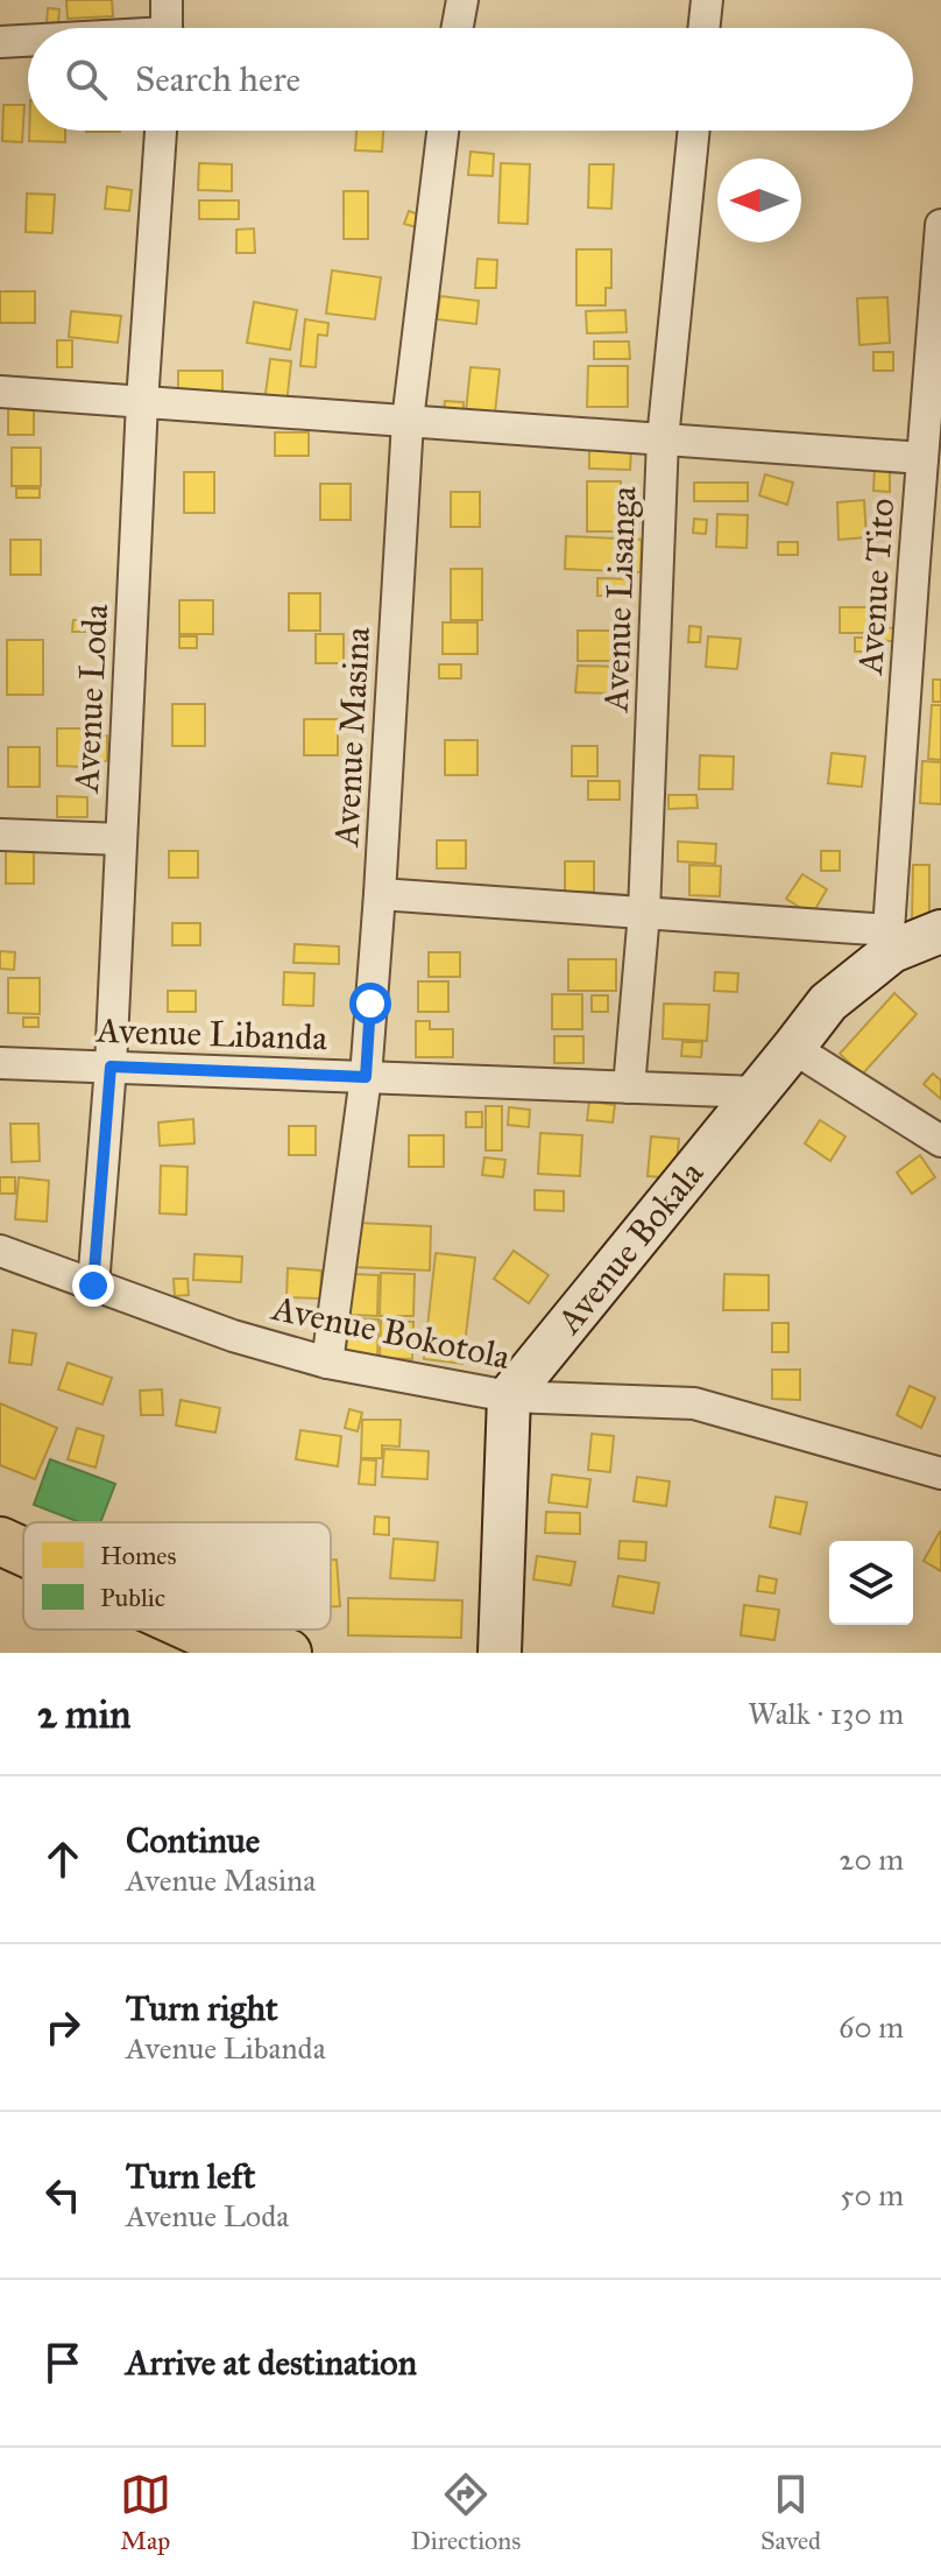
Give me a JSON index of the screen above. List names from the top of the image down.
{
  "streets": {
    "street": [
      "Avenue Tito",
      "Avenue Lisanga",
      "Avenue Loda",
      "Avenue Masina",
      "Avenue Libanda",
      "Avenue Bokala",
      "Avenue Bokotola"
    ]
  },
  "crossings": [
    ["Avenue Tito", "Avenue Bokala"],
    ["Avenue Lisanga", "Avenue Libanda"],
    ["Avenue Loda", "Avenue Libanda"],
    ["Avenue Loda", "Avenue Bokotola"],
    ["Avenue Masina", "Avenue Libanda"],
    ["Avenue Masina", "Avenue Bokotola"],
    ["Avenue Libanda", "Avenue Bokala"],
    ["Avenue Bokala", "Avenue Bokotola"]
  ],
  "legend": ["Homes", "Public"],
  "north": "left",
  "page": {
    "search": "Search here",
    "heading": ["2 min", "Walk · 130 m"],
    "list": [
      ["Continue", "Avenue Masina", "20 m"],
      ["Turn right", "Avenue Libanda", "60 m"],
      ["Turn left", "Avenue Loda", "50 m"],
      "Arrive at destination"
    ],
    "nav": ["Map", "Directions", "Saved"]
  }
}
